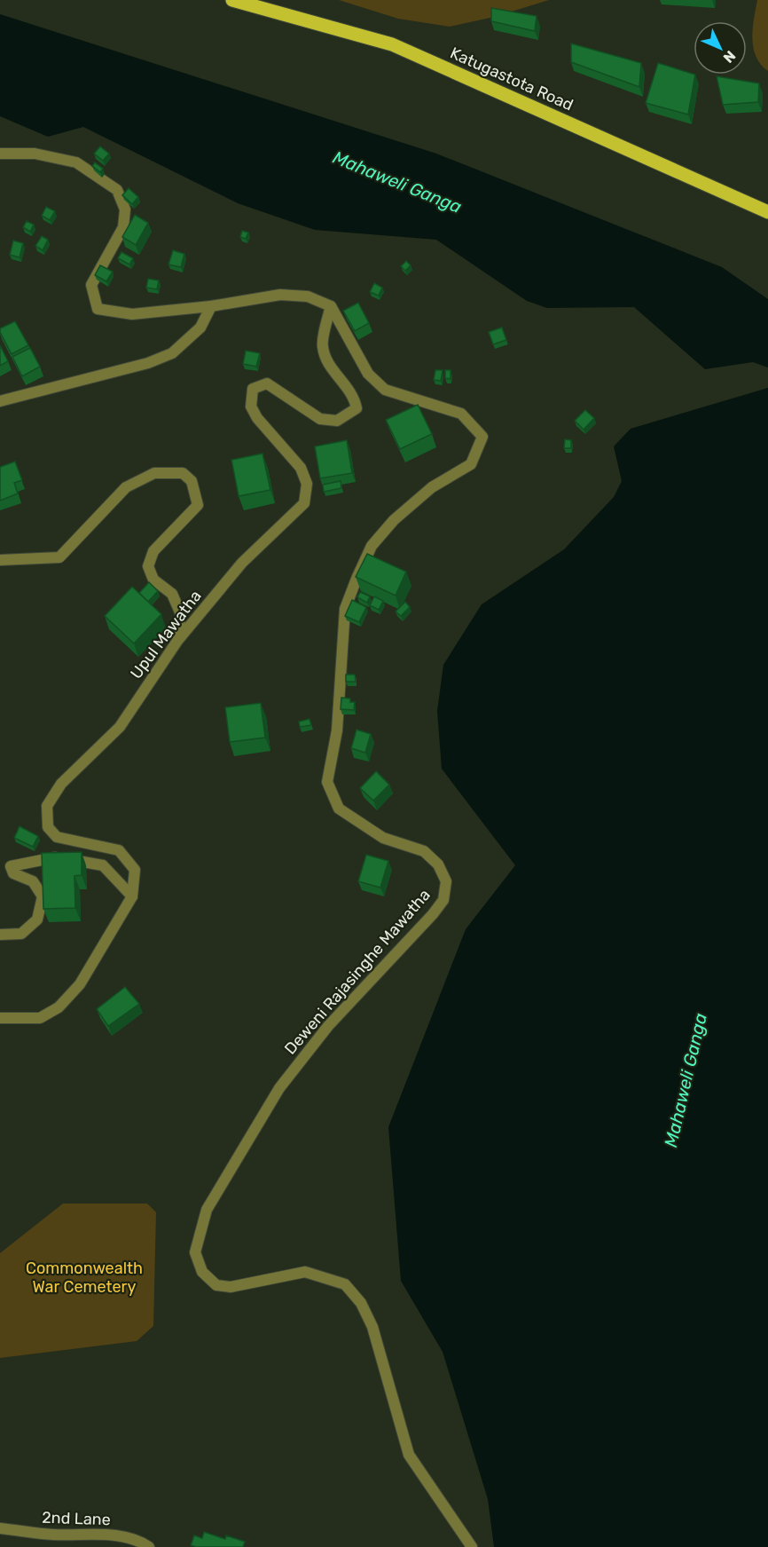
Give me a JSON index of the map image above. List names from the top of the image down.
{
  "streets": {
    "main road": ["Katugastota Road"],
    "street": ["Upul Mawatha", "Deweni Rajasinghe Mawatha", "2nd Lane"]
  },
  "crossings": [
    ["Upul Mawatha", "Deweni Rajasinghe Mawatha"]
  ],
  "water": ["Mahaweli Ganga"],
  "parks": ["Commonwealth War Cemetery"],
  "north": "bottom right"
}
